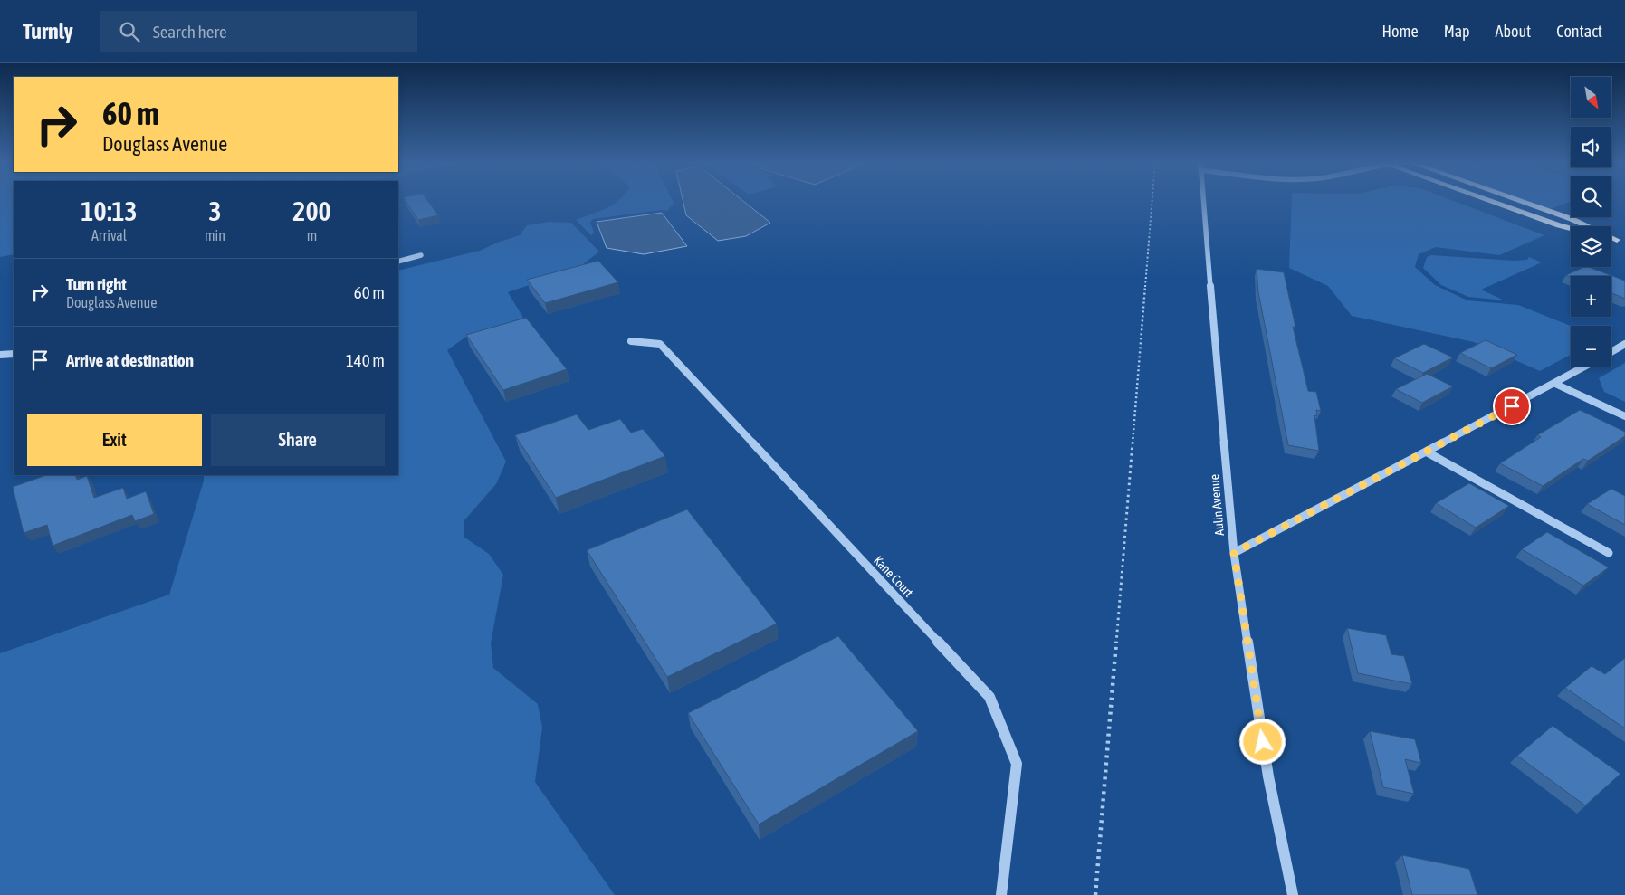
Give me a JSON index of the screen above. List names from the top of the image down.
{
  "streets": {
    "street": ["Aulin Avenue", "Kane Court"]
  },
  "north": "bottom right",
  "page": {
    "header": "Turnly",
    "search": "Search here",
    "nav": [
      "Home",
      "Map",
      "About",
      "Contact"
    ],
    "map_buttons": ["+", "−"],
    "turn": ["60 m", "Douglass Avenue"],
    "eta": [
      "10:13",
      "Arrival",
      "3",
      "min",
      "200",
      "m"
    ],
    "list": [
      {
        "name": "Turn right",
        "note": "Douglass Avenue",
        "value": "60 m"
      },
      {
        "name": "Arrive at destination",
        "value": "140 m"
      }
    ],
    "buttons": ["Exit", "Share"]
  }
}
